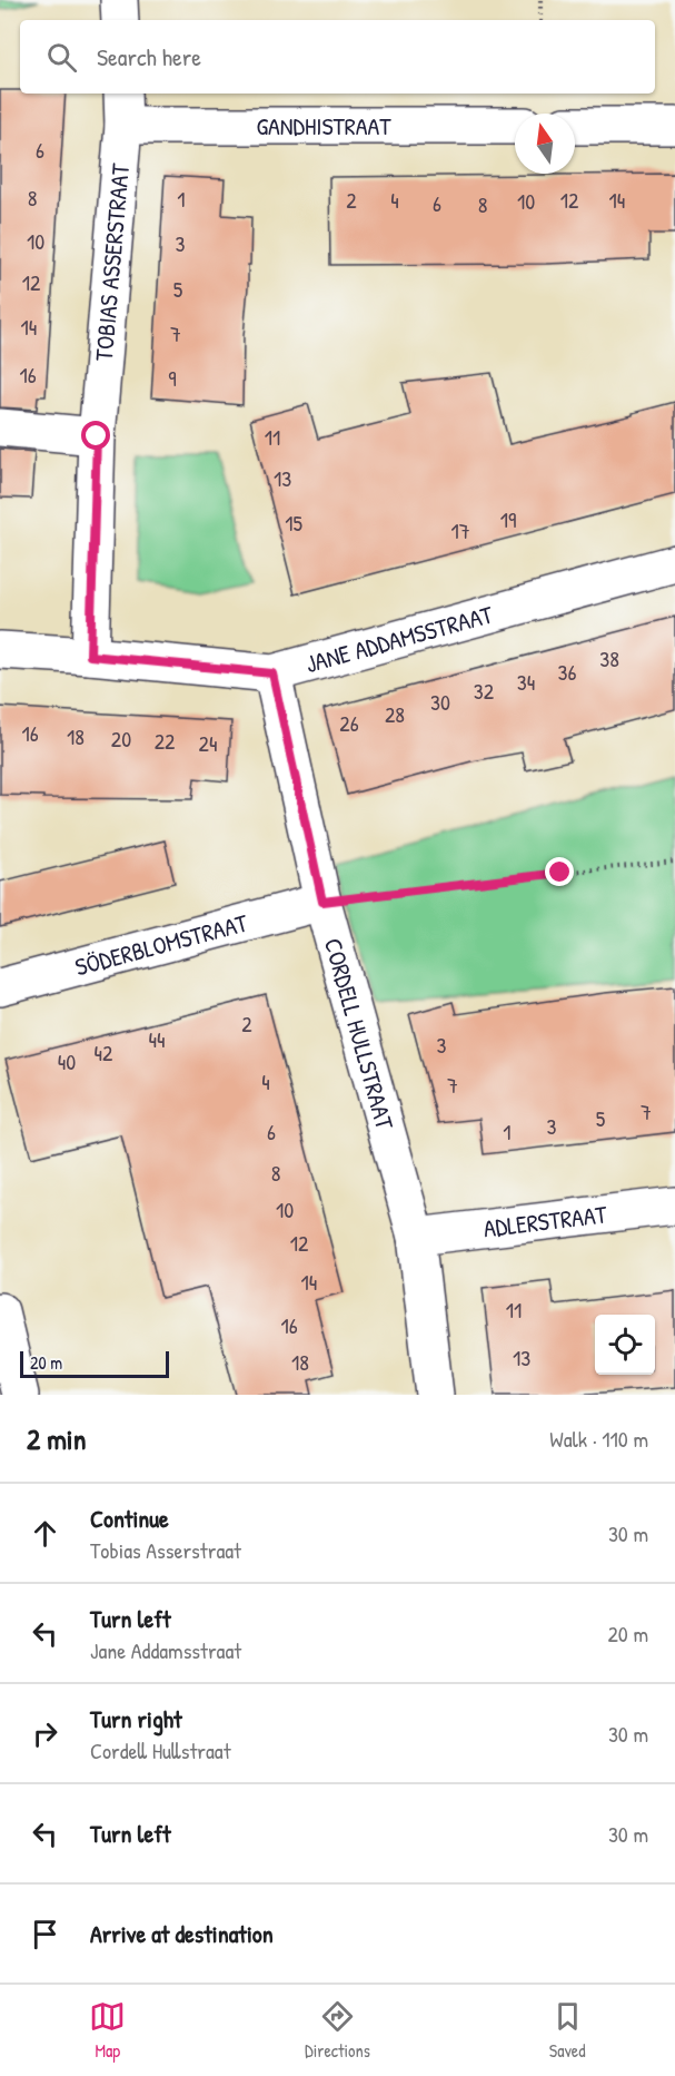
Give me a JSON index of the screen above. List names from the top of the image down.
{
  "streets": {
    "street": [
      "GANDHISTRAAT",
      "TOBIAS ASSERSTRAAT",
      "JANE ADDAMSSTRAAT",
      "SÖDERBLOMSTRAAT",
      "CORDELL HULLSTRAAT",
      "ADLERSTRAAT"
    ]
  },
  "crossings": [
    ["GANDHISTRAAT", "TOBIAS ASSERSTRAAT"],
    ["TOBIAS ASSERSTRAAT", "JANE ADDAMSSTRAAT"],
    ["JANE ADDAMSSTRAAT", "CORDELL HULLSTRAAT"],
    ["SÖDERBLOMSTRAAT", "CORDELL HULLSTRAAT"],
    ["CORDELL HULLSTRAAT", "ADLERSTRAAT"]
  ],
  "house_numbers": [
    "6",
    "8",
    "1",
    "2",
    "4",
    "12",
    "14",
    "10",
    "6",
    "8",
    "10",
    "3",
    "12",
    "5",
    "14",
    "7",
    "16",
    "9",
    "11",
    "13",
    "19",
    "15",
    "17",
    "38",
    "36",
    "34",
    "32",
    "30",
    "28",
    "26",
    "16",
    "18",
    "20",
    "22",
    "24",
    "2",
    "44",
    "3",
    "42",
    "40",
    "4",
    "7",
    "7",
    "5",
    "3",
    "6",
    "1",
    "8",
    "10",
    "12",
    "14",
    "11",
    "16",
    "13",
    "18"
  ],
  "scale_bar": "20 m",
  "north": "top",
  "page": {
    "search": "Search here",
    "scale": "20 m",
    "heading": ["2 min", "Walk · 110 m"],
    "list": [
      ["Continue", "Tobias Asserstraat", "30 m"],
      ["Turn left", "Jane Addamsstraat", "20 m"],
      ["Turn right", "Cordell Hullstraat", "30 m"],
      ["Turn left", "30 m"],
      "Arrive at destination"
    ],
    "nav": ["Map", "Directions", "Saved"]
  }
}
